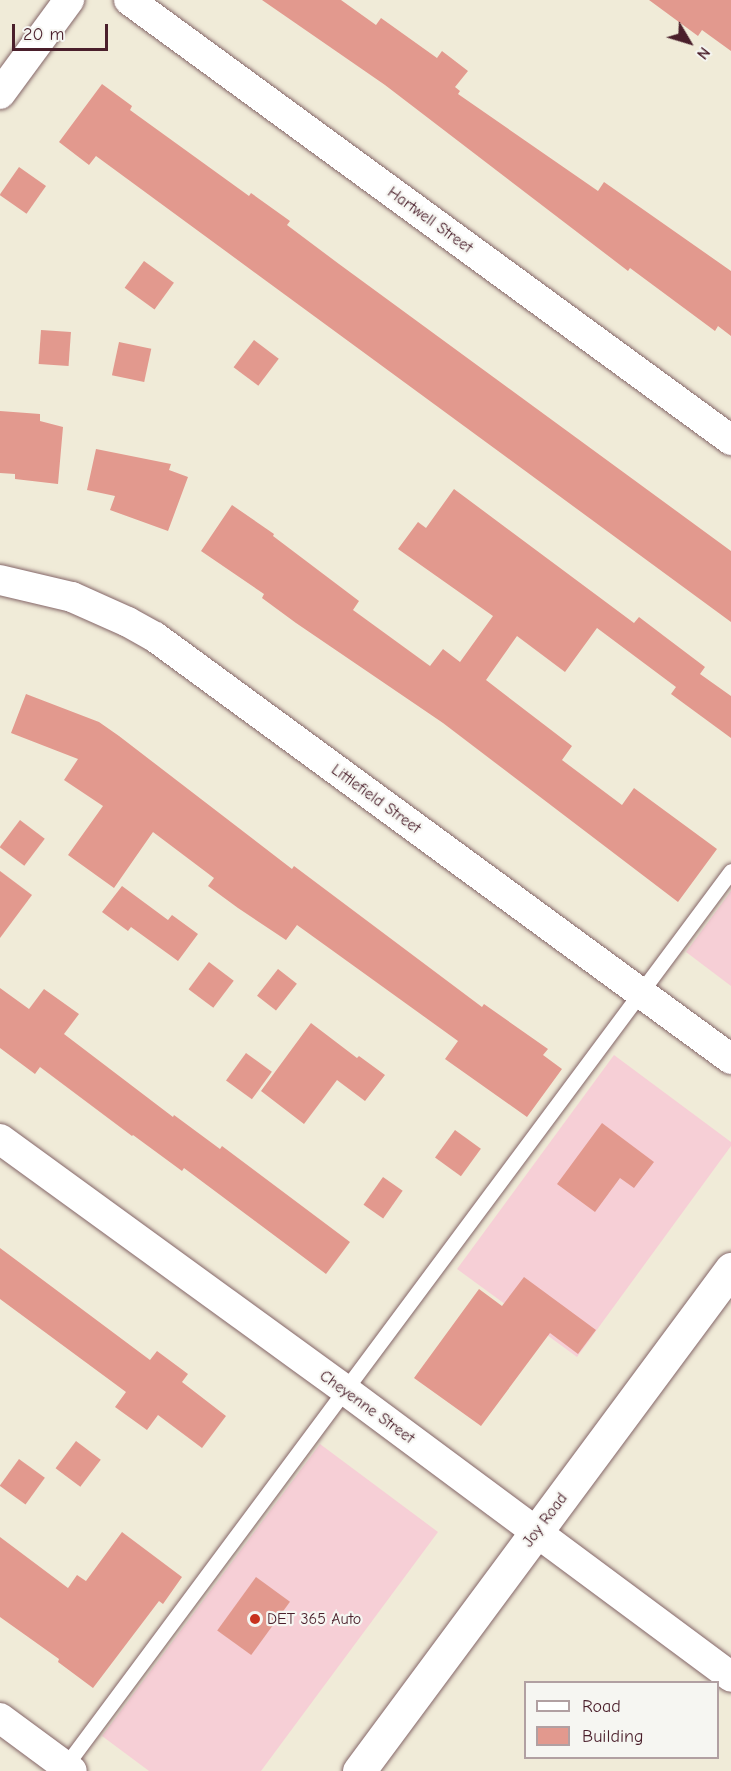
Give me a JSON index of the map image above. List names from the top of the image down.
{
  "streets": {
    "street": [
      "Hartwell Street",
      "Littlefield Street",
      "Cheyenne Street",
      "Joy Road"
    ]
  },
  "crossings": [
    ["Cheyenne Street", "Joy Road"]
  ],
  "places": ["DET 365 Auto"],
  "legend": ["Road", "Building"],
  "scale_bar": "20 m",
  "north": "bottom right"
}
